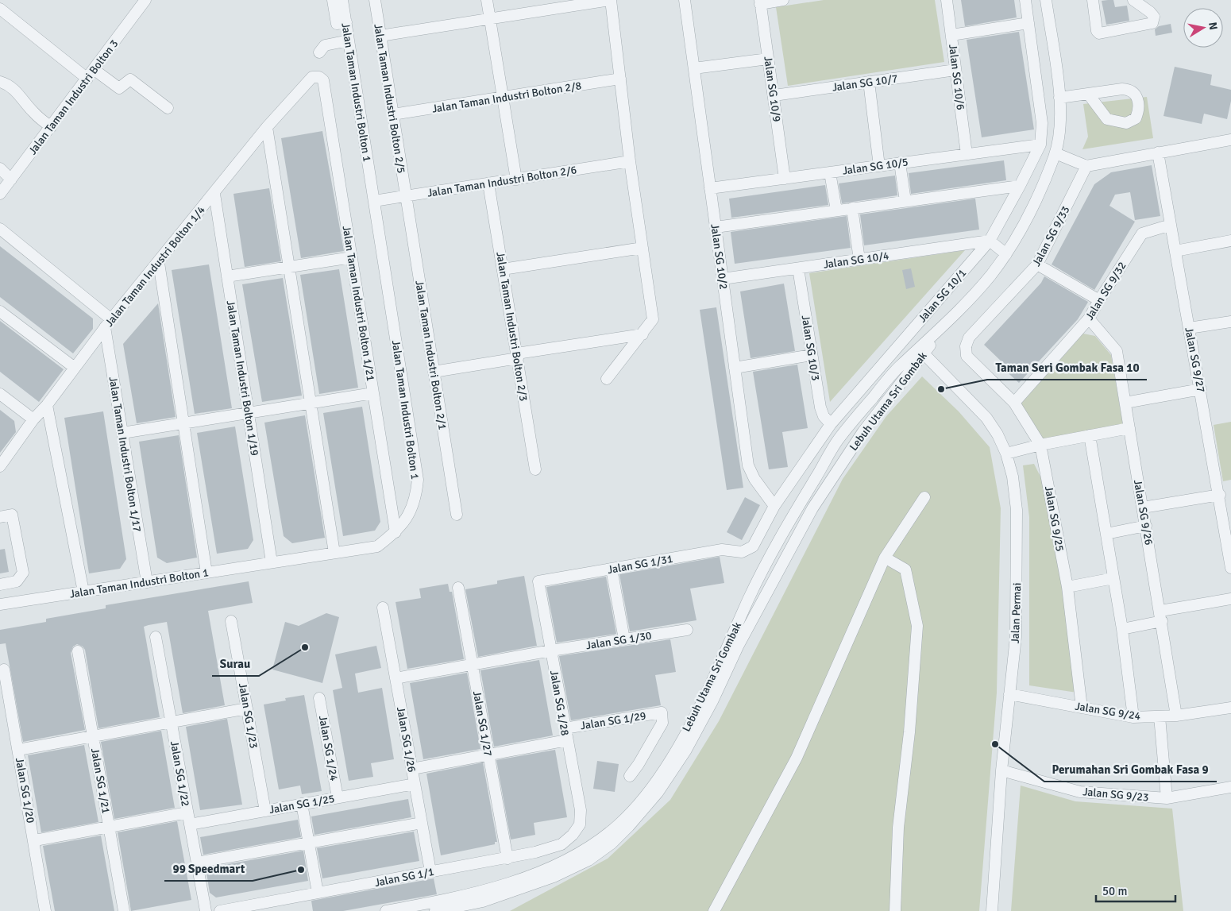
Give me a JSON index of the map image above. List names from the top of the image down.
{
  "streets": {
    "street": [
      "Jalan SG 10/6",
      "Jalan SG 10/7",
      "Jalan SG 10/9",
      "Jalan Taman Industri Bolton 1",
      "Jalan Taman Industri Bolton 3",
      "Jalan Taman Industri Bolton 2/8",
      "Jalan Taman Industri Bolton 2/5",
      "Jalan SG 10/5",
      "Jalan Taman Industri Bolton 2/6",
      "Jalan SG 9/33",
      "Jalan SG 10/2",
      "Jalan SG 10/4",
      "Jalan Taman Industri Bolton 1/4",
      "Jalan SG 9/32",
      "Jalan SG 10/1",
      "Jalan Taman Industri Bolton 1/21",
      "Jalan Taman Industri Bolton 2/3",
      "Jalan SG 10/3",
      "Jalan Taman Industri Bolton 2/1",
      "Jalan SG 9/27",
      "Jalan Taman Industri Bolton 1/19",
      "Lebuh Utama Sri Gombak",
      "Jalan Taman Industri Bolton 1/17",
      "Jalan SG 9/26",
      "Jalan SG 9/25",
      "Jalan SG 1/31",
      "Jalan Permai",
      "Jalan SG 1/30",
      "Jalan SG 1/28",
      "Jalan SG 9/24",
      "Jalan SG 1/23",
      "Jalan SG 1/29",
      "Jalan SG 1/27",
      "Jalan SG 1/26",
      "Jalan SG 1/24",
      "Jalan SG 1/22",
      "Jalan SG 1/21",
      "Jalan SG 1/20",
      "Jalan SG 9/23",
      "Jalan SG 1/25",
      "Jalan SG 1/1"
    ]
  },
  "crossings": [
    ["Jalan SG 10/6", "Jalan SG 10/7"],
    ["Jalan SG 10/6", "Jalan SG 10/5"],
    ["Jalan SG 10/7", "Jalan SG 10/9"],
    ["Jalan SG 10/9", "Jalan SG 10/5"],
    ["Jalan Taman Industri Bolton 1", "Jalan Taman Industri Bolton 2/6"],
    ["Jalan Taman Industri Bolton 1", "Jalan Taman Industri Bolton 1/21"],
    ["Jalan Taman Industri Bolton 1", "Jalan Taman Industri Bolton 1/19"],
    ["Jalan Taman Industri Bolton 1", "Jalan Taman Industri Bolton 1/17"],
    ["Jalan Taman Industri Bolton 2/8", "Jalan Taman Industri Bolton 2/5"],
    ["Jalan Taman Industri Bolton 2/5", "Jalan Taman Industri Bolton 2/6"],
    ["Jalan Taman Industri Bolton 2/5", "Jalan Taman Industri Bolton 2/1"],
    ["Jalan SG 10/5", "Jalan SG 10/2"],
    ["Jalan SG 10/5", "Jalan SG 10/1"],
    ["Jalan Taman Industri Bolton 2/6", "Jalan Taman Industri Bolton 2/3"],
    ["Jalan Taman Industri Bolton 2/6", "Jalan Taman Industri Bolton 2/1"],
    ["Jalan SG 9/33", "Jalan SG 9/25"],
    ["Jalan SG 10/2", "Jalan SG 10/4"],
    ["Jalan SG 10/2", "Jalan SG 10/1"],
    ["Jalan SG 10/4", "Jalan SG 10/1"],
    ["Jalan SG 10/4", "Jalan SG 10/3"],
    ["Jalan Taman Industri Bolton 1/4", "Jalan Taman Industri Bolton 1/21"],
    ["Jalan Taman Industri Bolton 1/4", "Jalan Taman Industri Bolton 1/19"],
    ["Jalan Taman Industri Bolton 1/4", "Jalan Taman Industri Bolton 1/17"],
    ["Jalan SG 9/32", "Jalan SG 9/27"],
    ["Jalan SG 9/32", "Jalan SG 9/26"],
    ["Jalan SG 9/32", "Jalan SG 9/25"],
    ["Jalan SG 10/1", "Jalan SG 10/3"],
    ["Jalan SG 10/1", "Jalan SG 1/31"],
    ["Lebuh Utama Sri Gombak", "Jalan Permai"],
    ["Jalan SG 9/26", "Jalan SG 9/24"],
    ["Jalan SG 9/25", "Jalan SG 9/24"],
    ["Jalan SG 1/31", "Jalan SG 1/28"],
    ["Jalan Permai", "Jalan SG 9/24"],
    ["Jalan Permai", "Jalan SG 9/23"],
    ["Jalan SG 1/30", "Jalan SG 1/28"],
    ["Jalan SG 1/30", "Jalan SG 1/27"],
    ["Jalan SG 1/30", "Jalan SG 1/26"],
    ["Jalan SG 1/28", "Jalan SG 1/29"],
    ["Jalan SG 1/28", "Jalan SG 1/1"],
    ["Jalan SG 1/23", "Jalan SG 1/25"],
    ["Jalan SG 1/27", "Jalan SG 1/1"],
    ["Jalan SG 1/26", "Jalan SG 1/25"],
    ["Jalan SG 1/26", "Jalan SG 1/1"],
    ["Jalan SG 1/24", "Jalan SG 1/25"],
    ["Jalan SG 1/22", "Jalan SG 1/25"]
  ],
  "places": [
    "Taman Seri Gombak Fasa 10",
    "Surau",
    "Perumahan Sri Gombak Fasa 9",
    "99 Speedmart"
  ],
  "scale_bar": "50 m",
  "north": "right"
}
